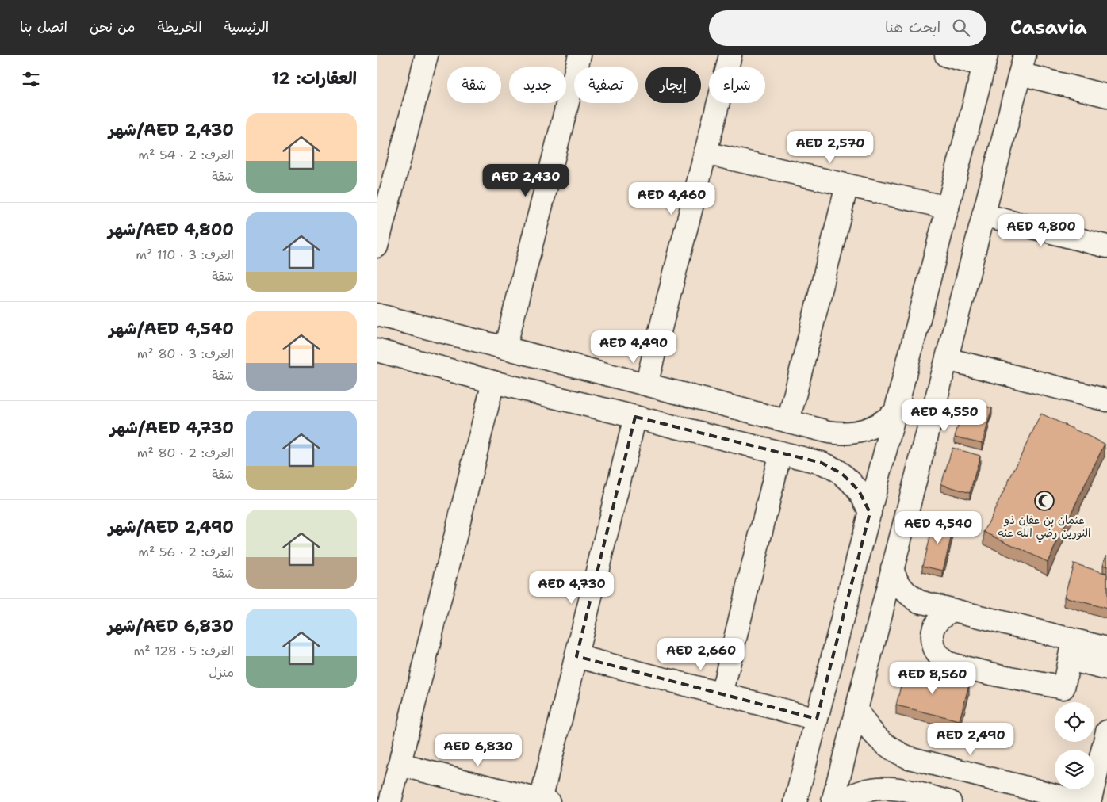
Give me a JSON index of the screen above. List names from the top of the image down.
{
  "places": {
    "mosque": ["عثمان بن عفان ذو النورين رضي الله عنه"]
  },
  "page": {
    "header": "Casavia",
    "search": "ابحث هنا",
    "nav": [
      "الرئيسية",
      "الخريطة",
      "من نحن",
      "اتصل بنا"
    ],
    "heading": "العقارات: 12",
    "chip": [
      "شراء",
      "إيجار",
      "تصفية",
      "جديد",
      "شقة"
    ],
    "list": [
      {
        "name": "AED 2,430/شهر",
        "note": "الغرف: 2 · 54 m² · شقة"
      },
      {
        "name": "AED 4,800/شهر",
        "note": "الغرف: 3 · 110 m² · شقة"
      },
      {
        "name": "AED 4,540/شهر",
        "note": "الغرف: 3 · 80 m² · شقة"
      },
      {
        "name": "AED 4,730/شهر",
        "note": "الغرف: 2 · 80 m² · شقة"
      },
      {
        "name": "AED 2,490/شهر",
        "note": "الغرف: 2 · 56 m² · شقة"
      },
      {
        "name": "AED 6,830/شهر",
        "note": "الغرف: 5 · 128 m² · منزل"
      }
    ],
    "price": [
      "AED 2,570",
      "AED 2,430",
      "AED 4,460",
      "AED 4,800",
      "AED 4,490",
      "AED 4,550",
      "AED 4,540",
      "AED 4,730",
      "AED 2,660",
      "AED 8,560",
      "AED 2,490",
      "AED 6,830"
    ]
  }
}
